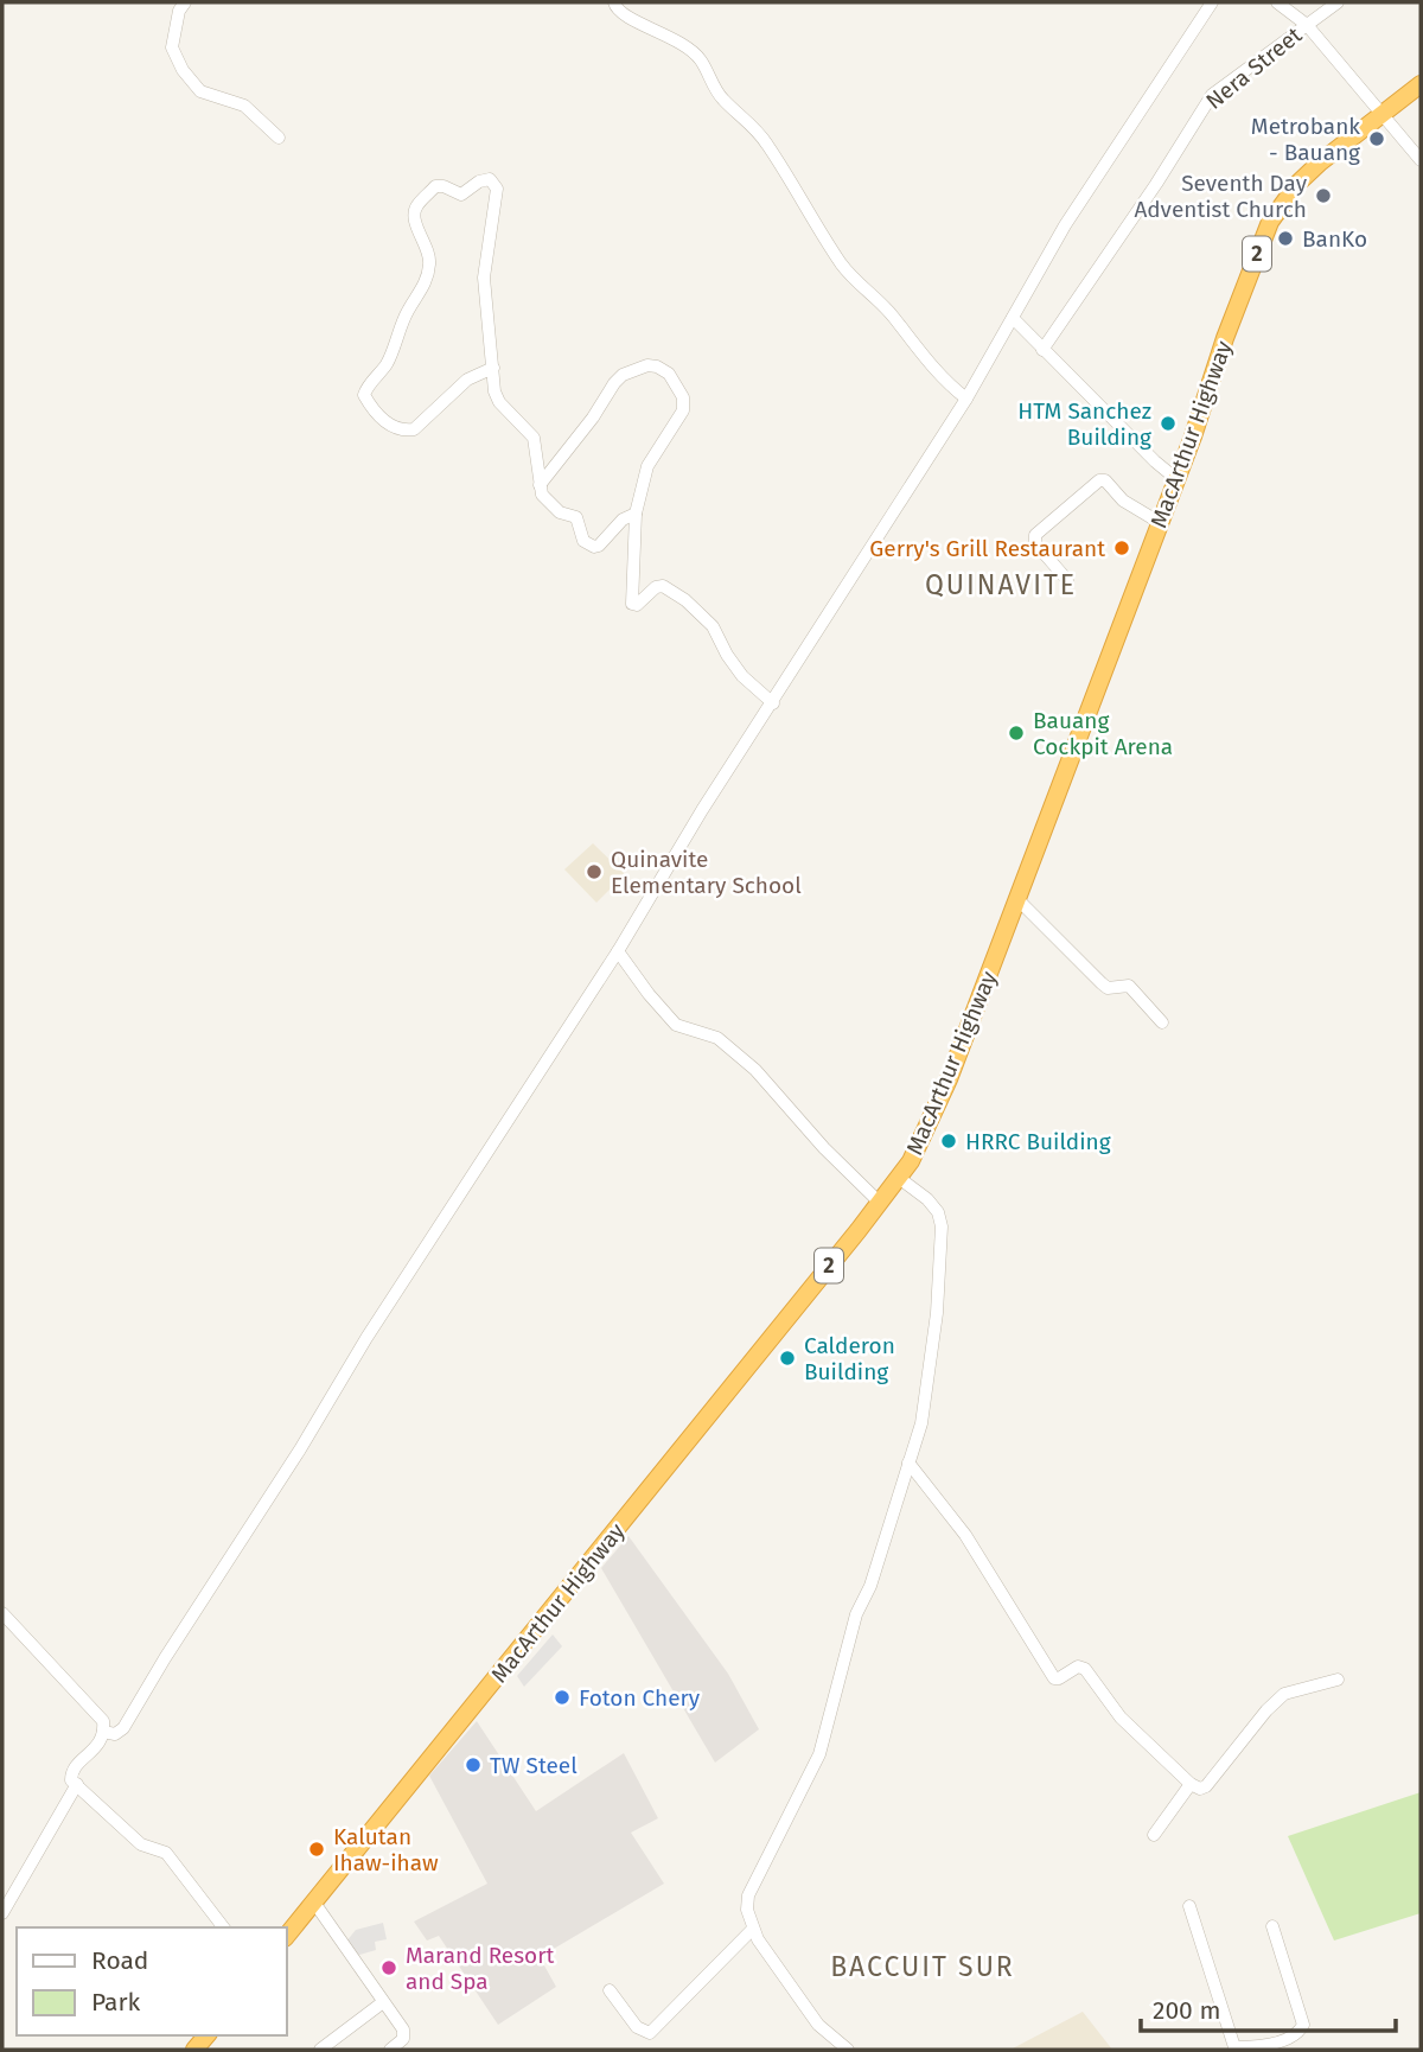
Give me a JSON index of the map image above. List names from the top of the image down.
{
  "streets": {
    "highway": ["2", "MacArthur Highway"],
    "street": ["Nera Street"]
  },
  "districts": ["QUINAVITE", "BACCUIT SUR"],
  "places": [
    "Metrobank - Bauang",
    "Seventh Day Adventist Church",
    "BanKo",
    "HTM Sanchez Building",
    "Gerry's Grill Restaurant",
    "Bauang Cockpit Arena",
    "Quinavite Elementary School",
    "HRRC Building",
    "Calderon Building",
    "Foton Chery",
    "TW Steel",
    "Kalutan Ihaw-ihaw",
    "Marand Resort and Spa"
  ],
  "legend": ["Road", "Park"],
  "scale_bar": "200 m"
}
